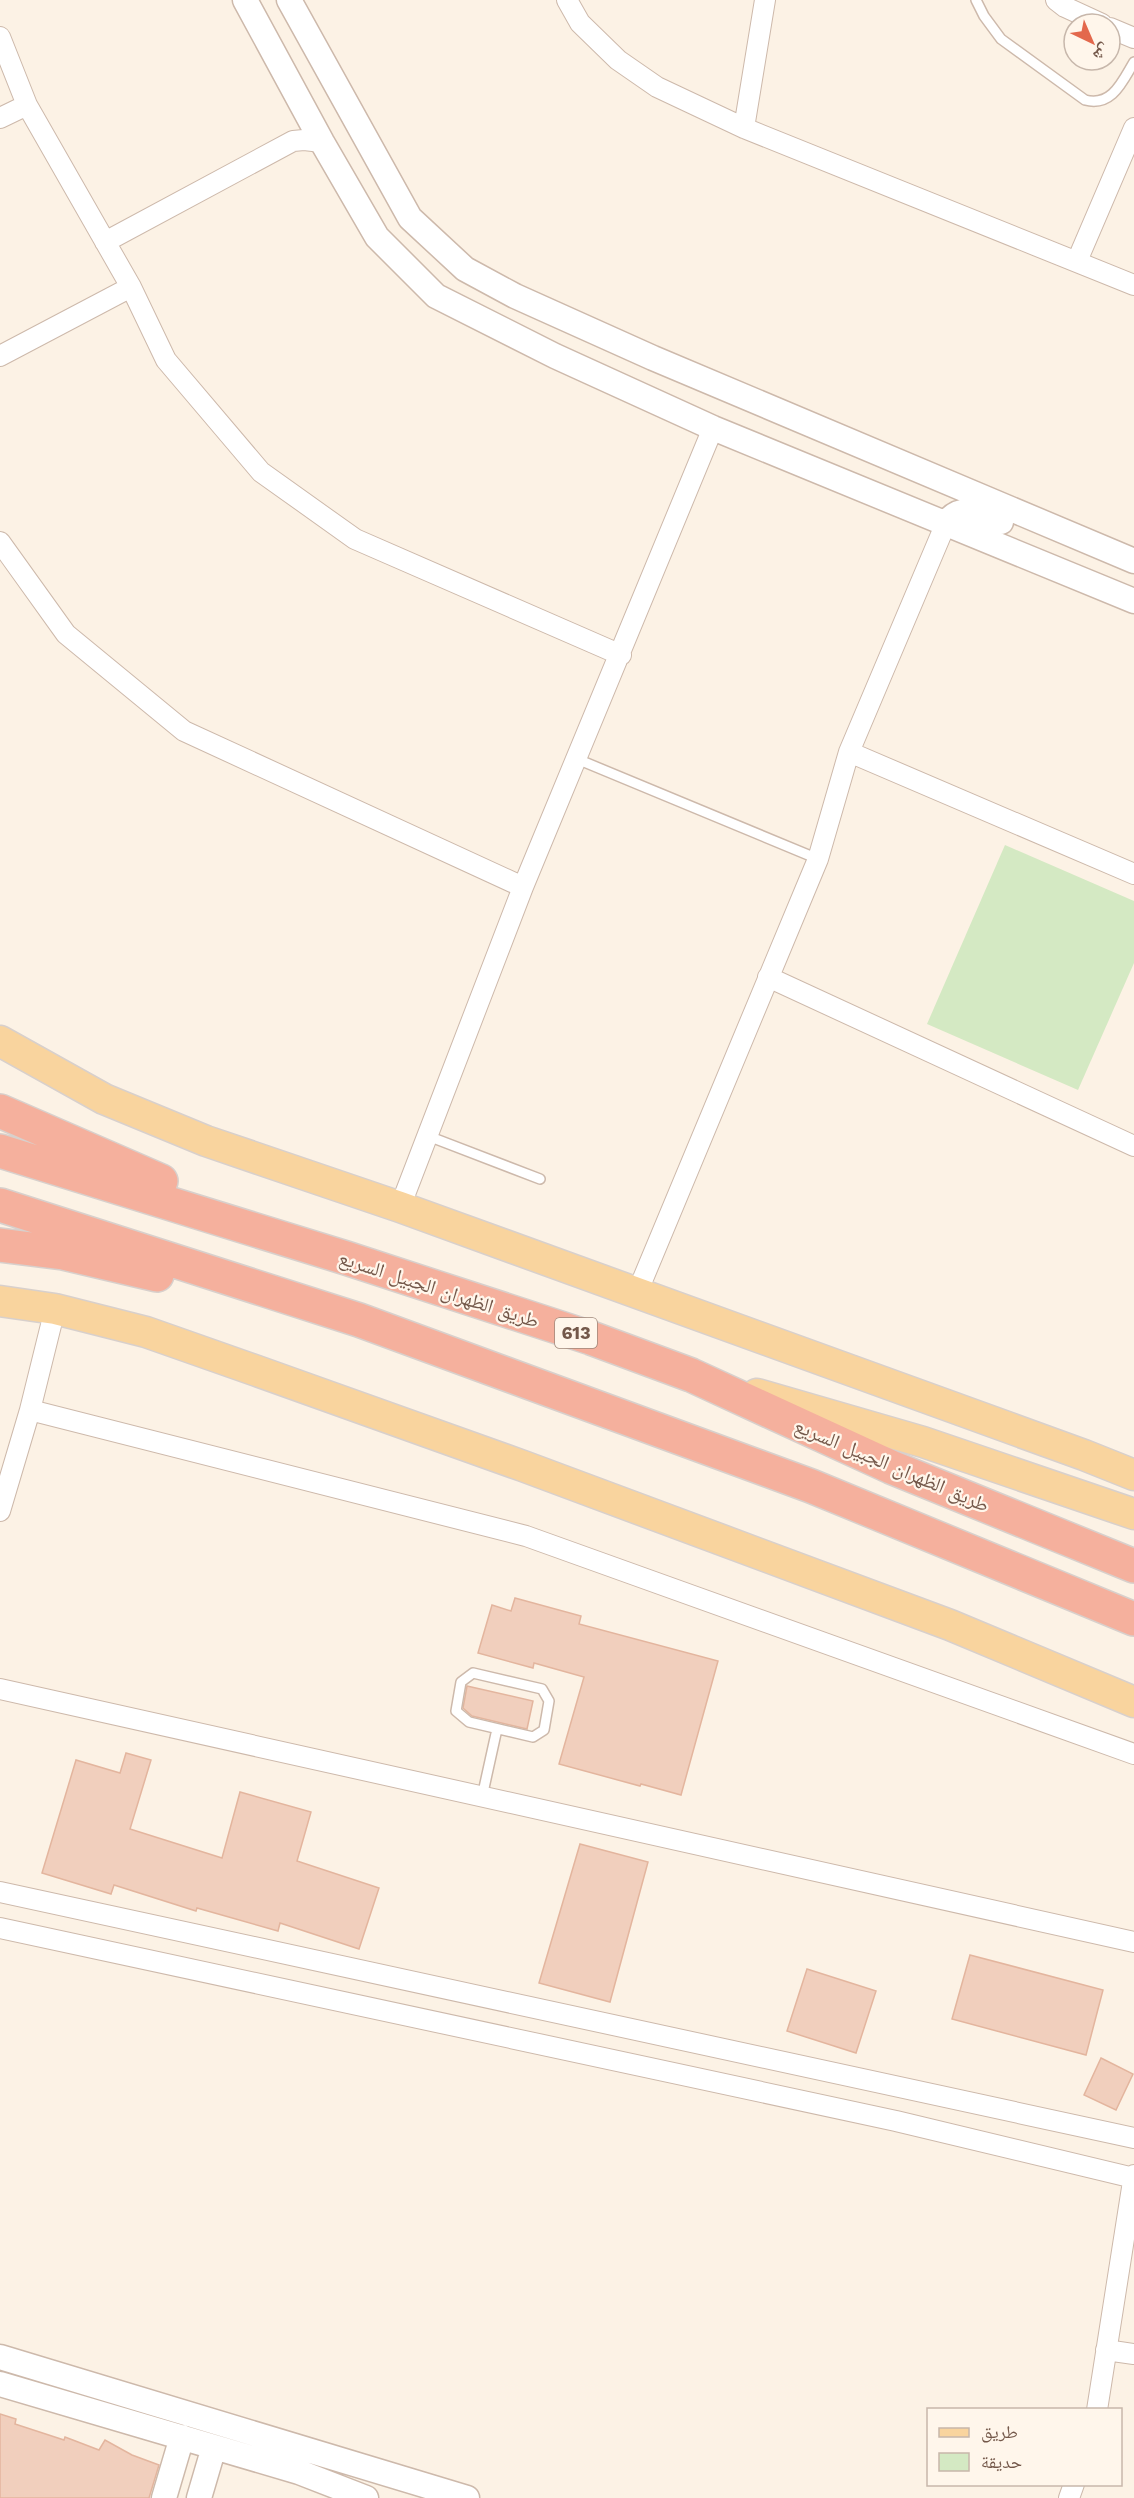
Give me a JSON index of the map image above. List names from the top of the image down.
{
  "streets": {
    "highway": ["طريق الظهران الجبيل السريع", "613"]
  },
  "legend": ["طريق", "حديقة"],
  "north": "bottom right"
}
